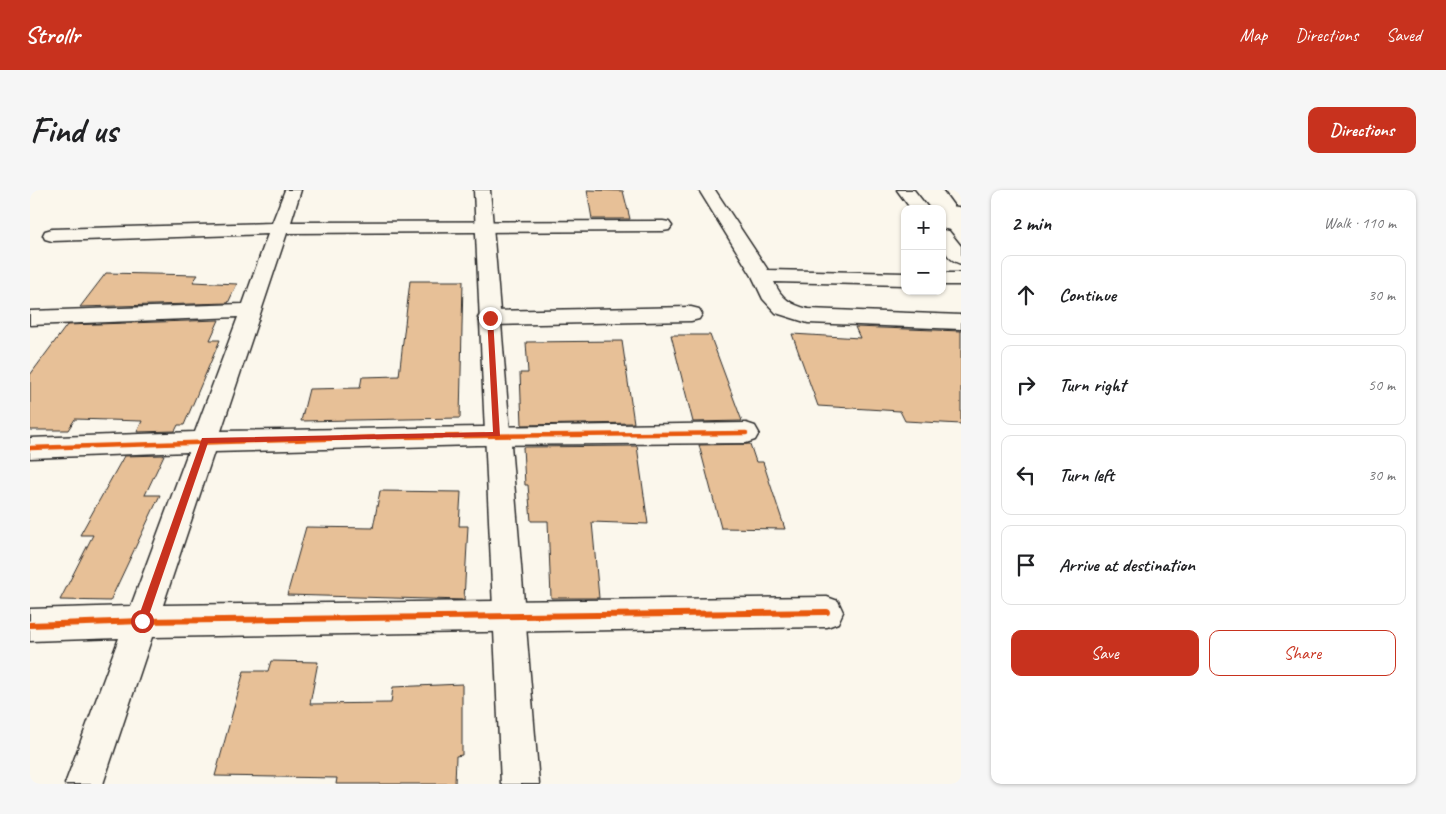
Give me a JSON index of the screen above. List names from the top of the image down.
{
  "page": {
    "header": "Strollr",
    "nav": ["Map", "Directions", "Saved"],
    "buttons": [
      "Directions",
      ["Save", "Share"]
    ],
    "title": "Find us",
    "heading": ["2 min", "Walk · 110 m"],
    "map_buttons": ["+", "−"],
    "list": [
      ["Continue", "30 m"],
      ["Turn right", "50 m"],
      ["Turn left", "30 m"],
      "Arrive at destination"
    ]
  }
}
